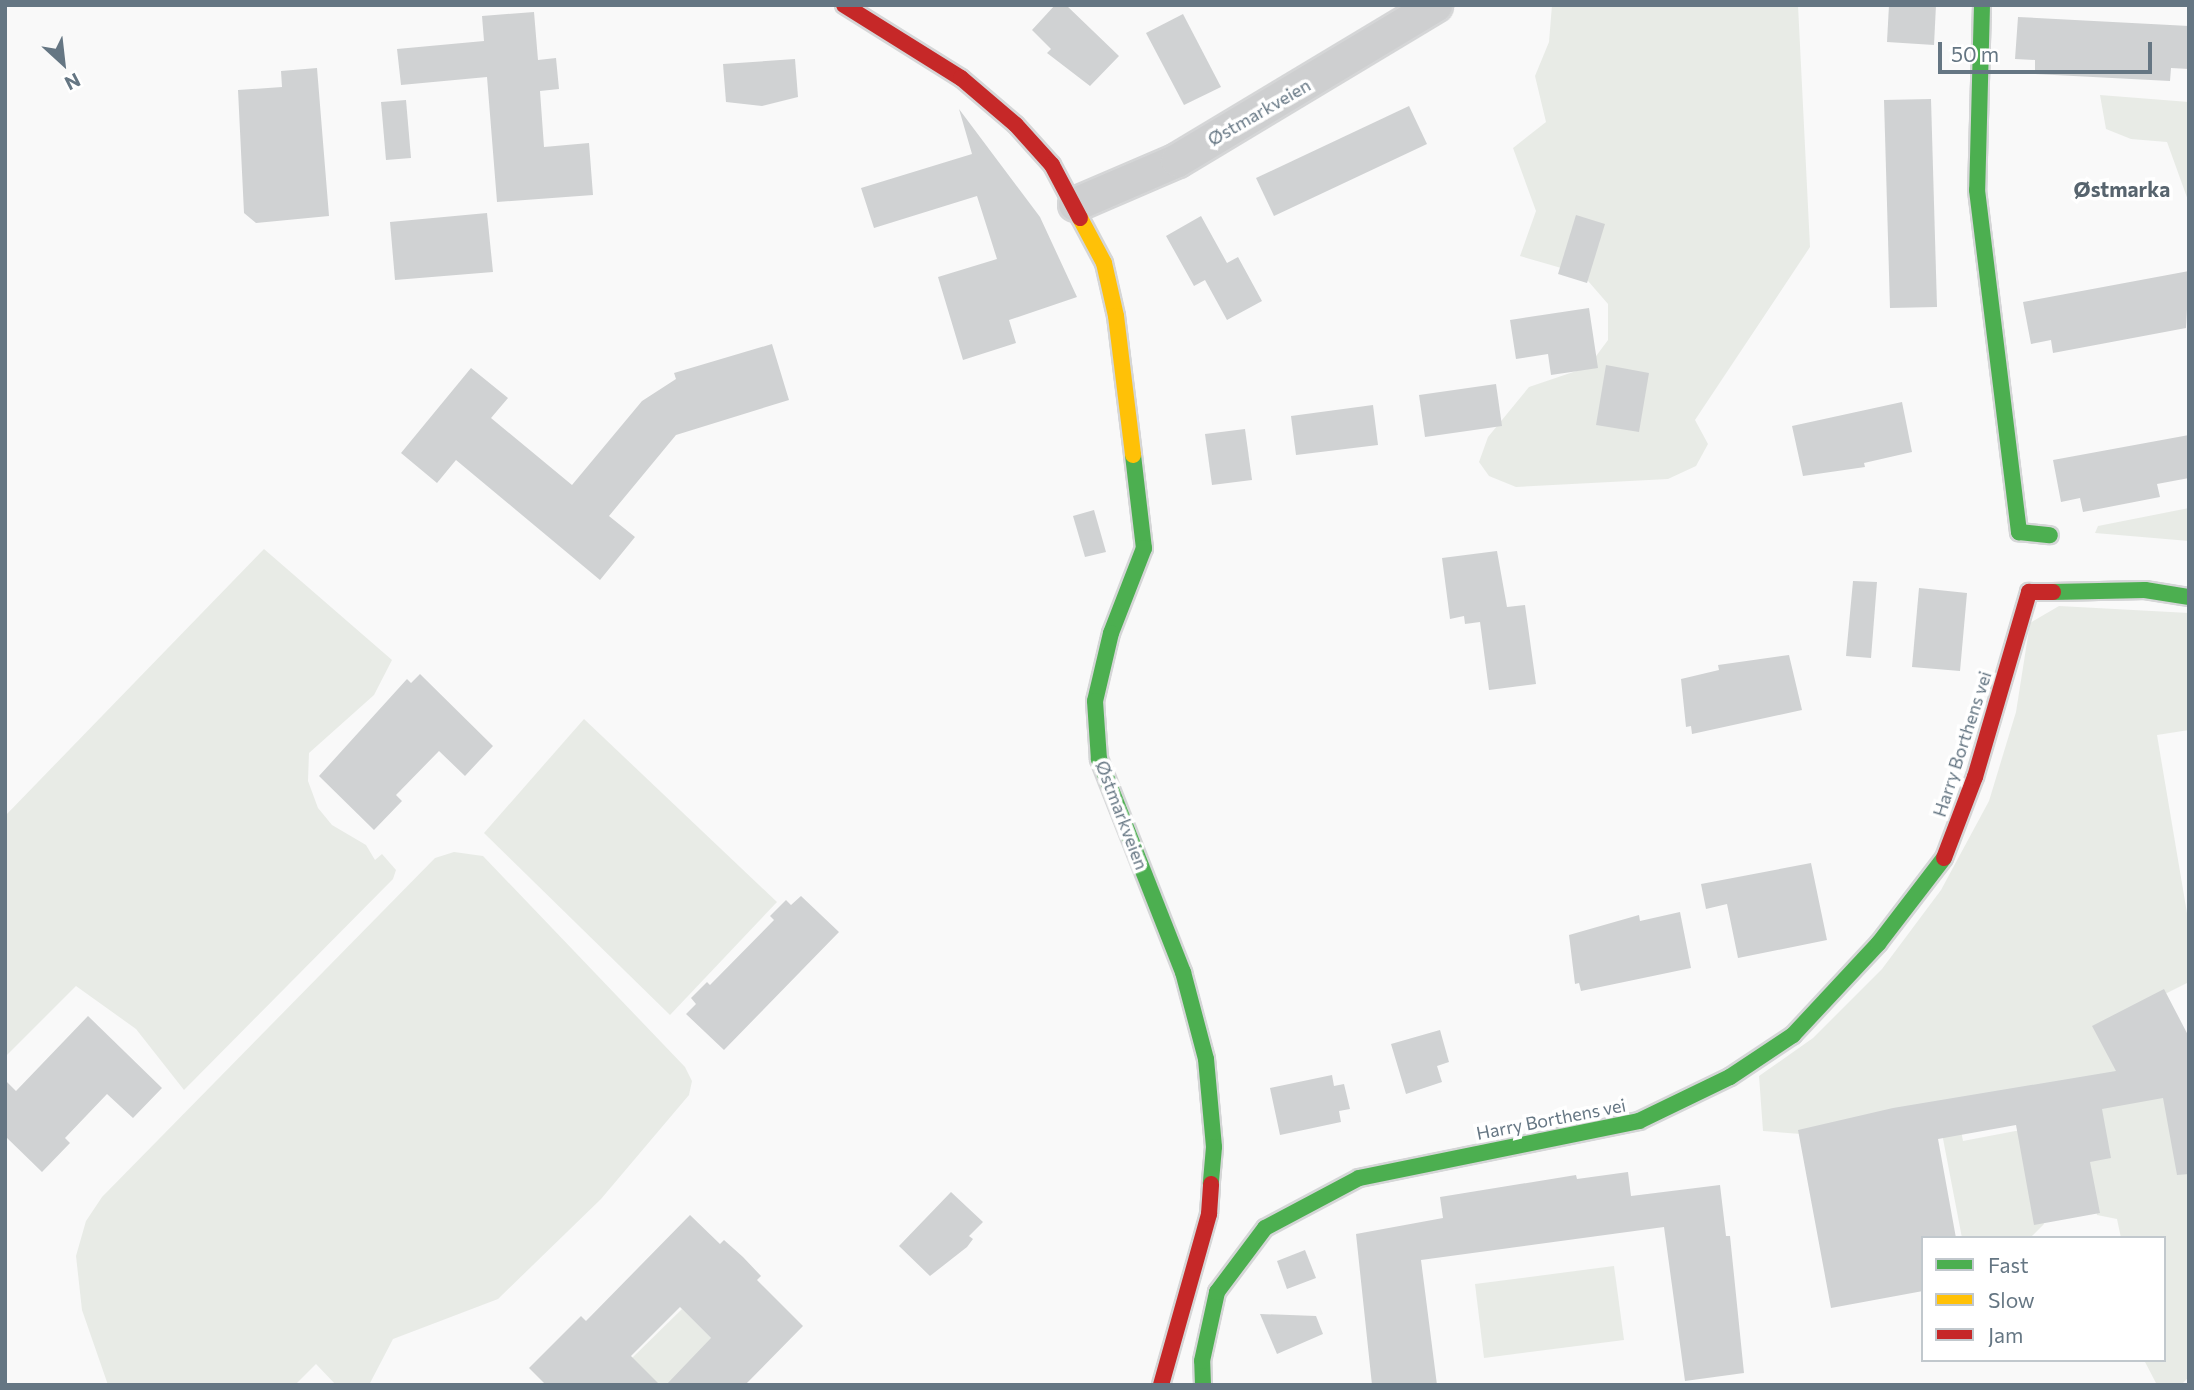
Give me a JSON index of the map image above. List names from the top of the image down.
{
  "streets": {
    "street": ["Østmarkveien", "Harry Borthens vei"]
  },
  "districts": ["Østmarka"],
  "legend": ["Fast", "Slow", "Jam"],
  "scale_bar": "50 m",
  "north": "bottom right"
}
